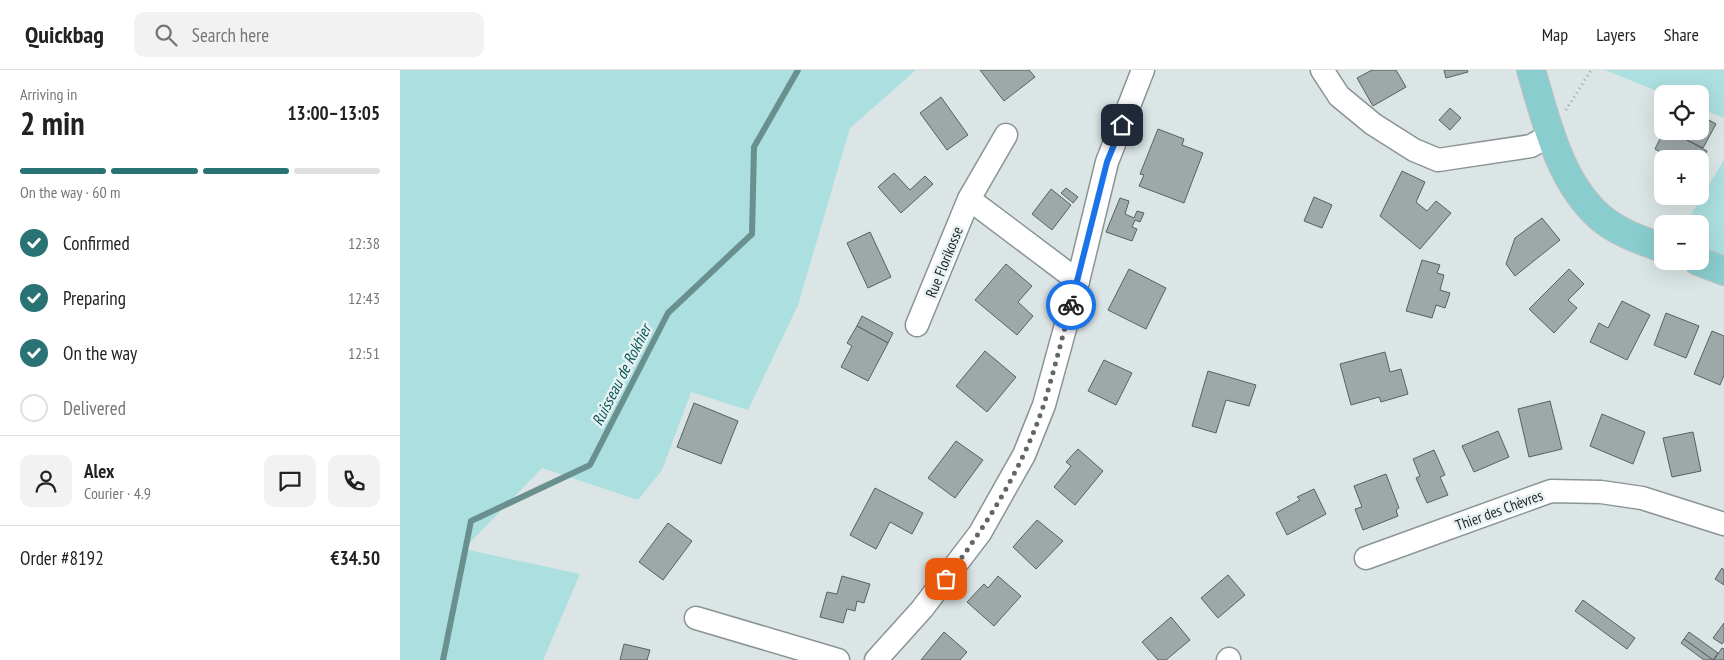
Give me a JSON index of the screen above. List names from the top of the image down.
{
  "streets": {
    "street": ["Rue Florikosse", "Thier des Chèvres"]
  },
  "water": ["Ruisseau de Rokhier"],
  "page": {
    "header": "Quickbag",
    "search": "Search here",
    "nav": ["Map", "Layers", "Share"],
    "heading": ["2 min", "Arriving in", "13:00–13:05"],
    "panel": [
      "Alex",
      "Courier · 4.9",
      "Order #8192",
      "€34.50"
    ],
    "map_buttons": ["+", "−"],
    "bar": "On the way · 60 m",
    "list": [
      ["Confirmed", "12:38"],
      ["Preparing", "12:43"],
      ["On the way", "12:51"],
      "Delivered"
    ]
  }
}
